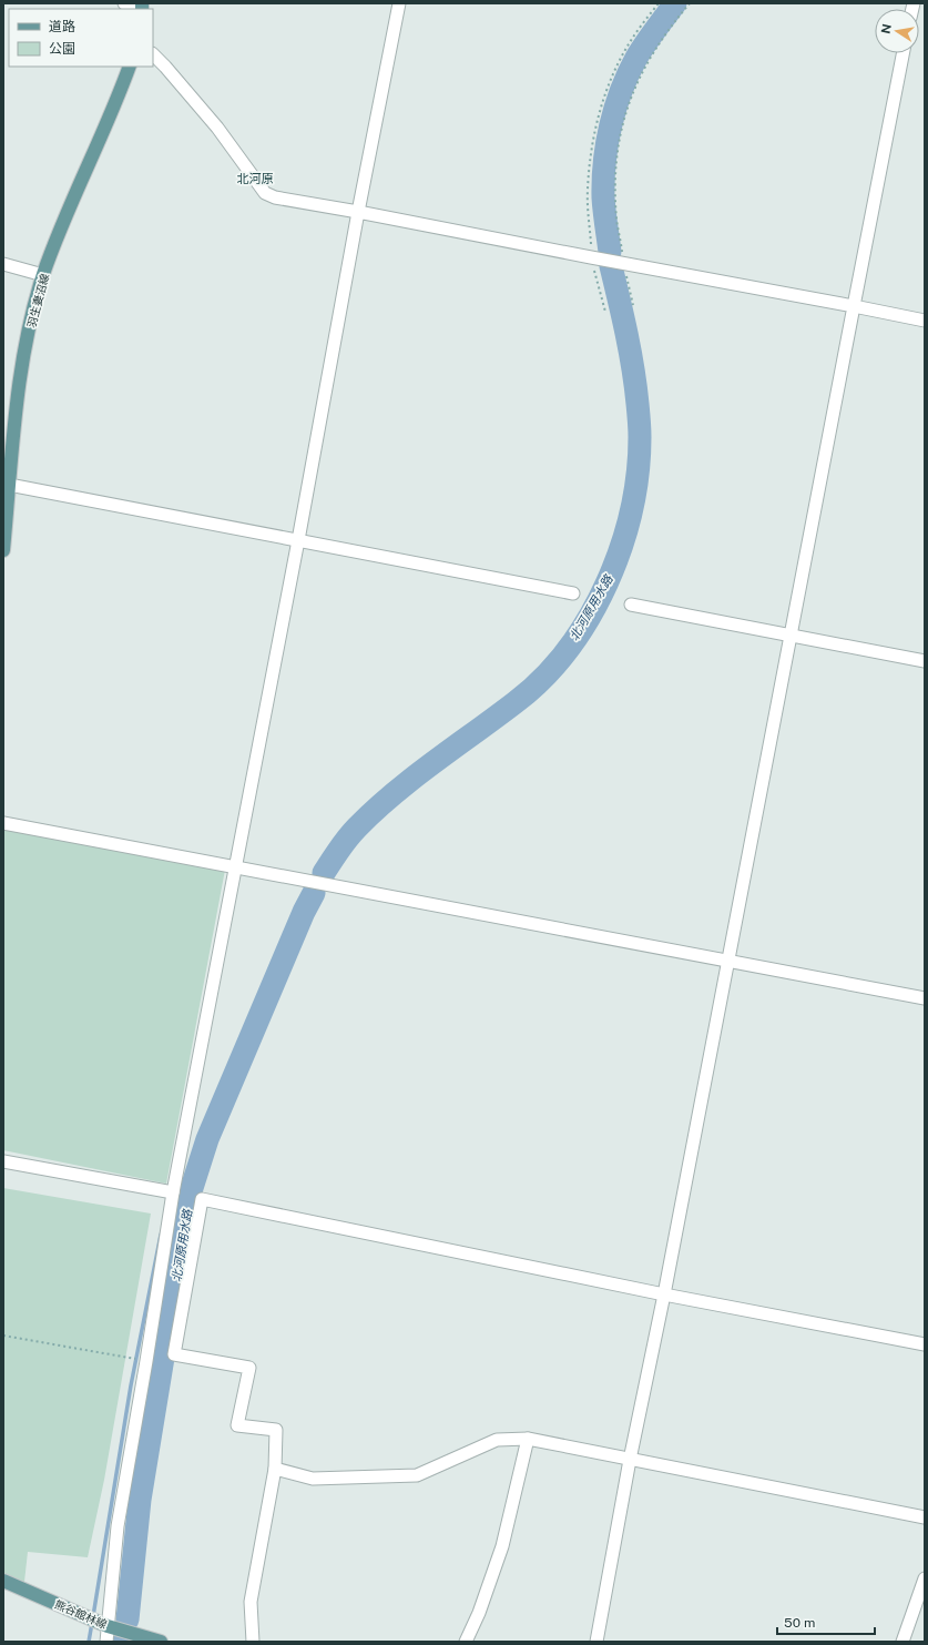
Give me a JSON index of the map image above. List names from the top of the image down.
{
  "streets": {
    "main road": ["羽生妻沼線", "熊谷館林線"]
  },
  "districts": ["北河原"],
  "water": ["北河原用水路"],
  "legend": ["道路", "公園"],
  "scale_bar": "50 m",
  "north": "left"
}
